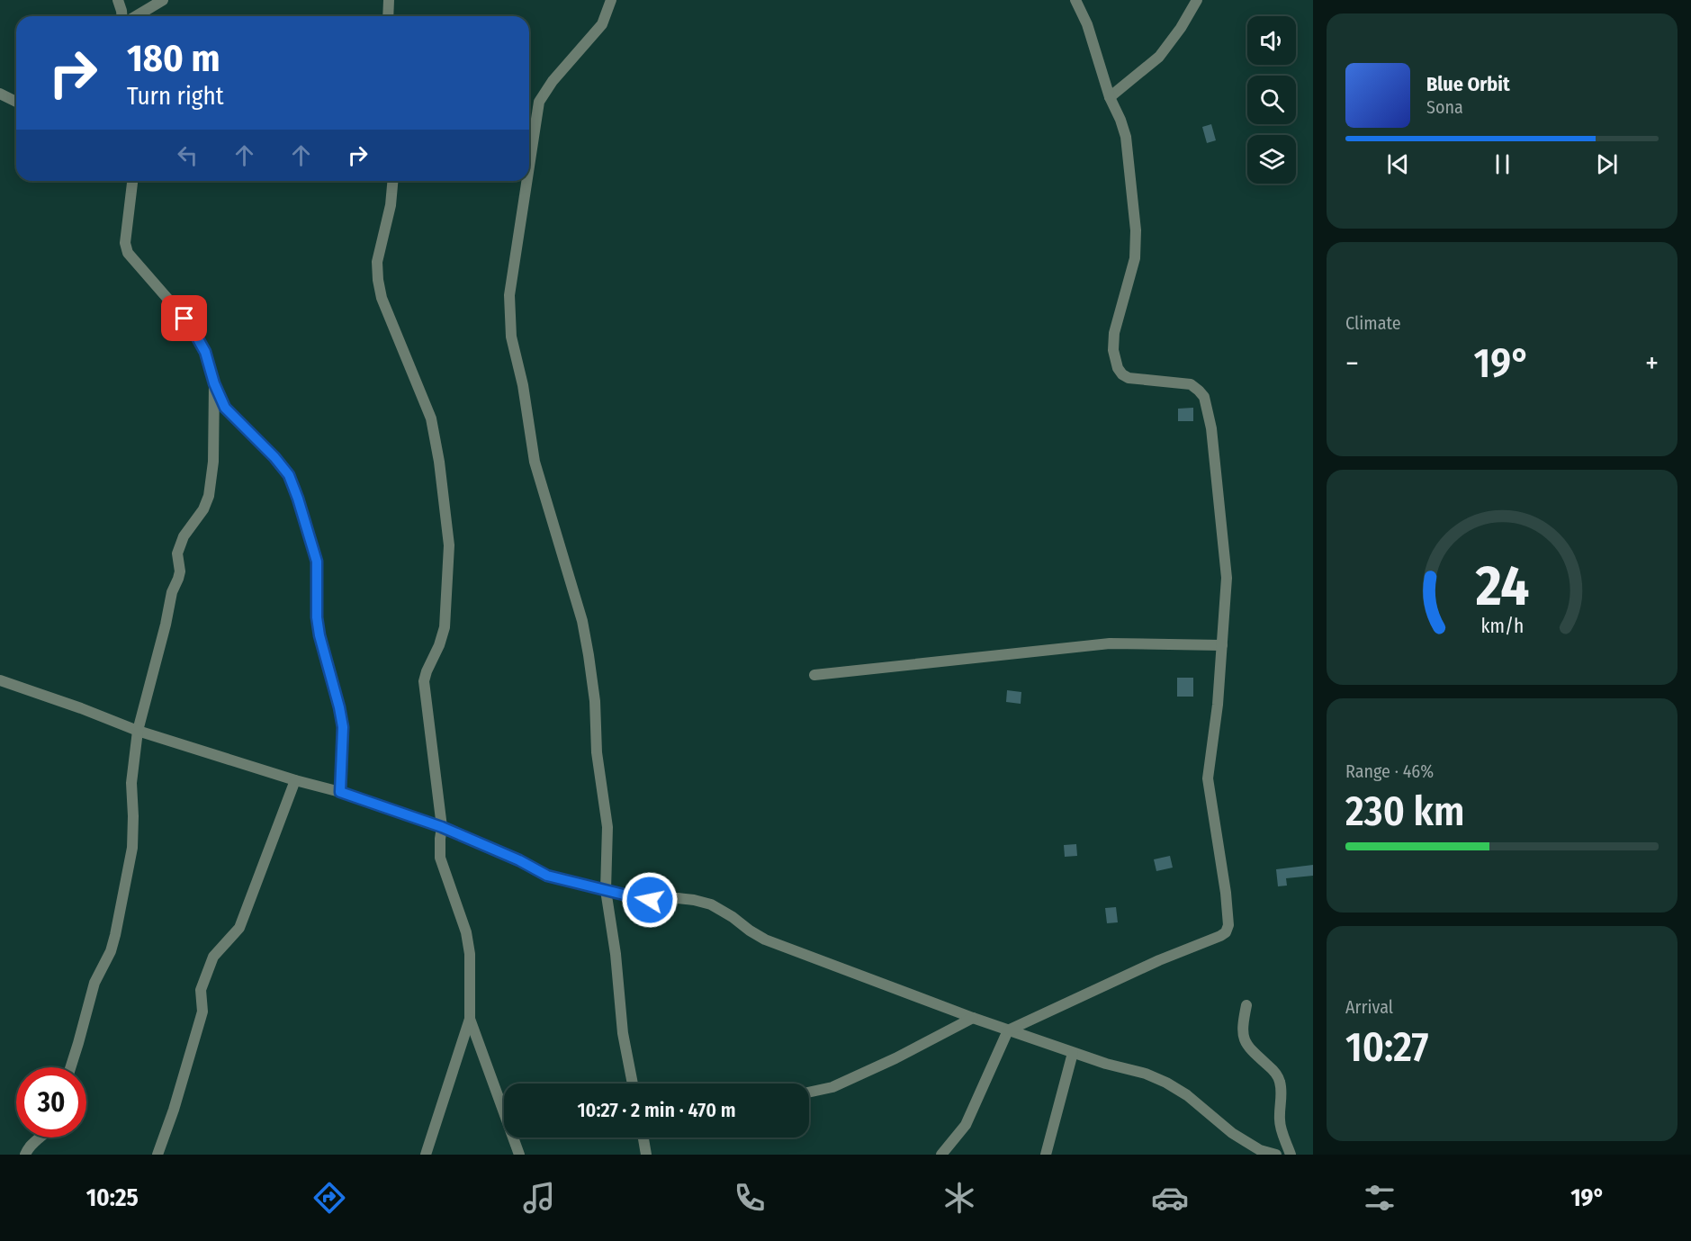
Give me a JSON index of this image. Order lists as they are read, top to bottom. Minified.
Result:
{"page":{"turn":["180 m","Turn right"],"song":["Blue Orbit","Sona"],"tile":["Climate",["Range · 46%","230 km"],["Arrival","10:27"]],"heat":["−","19°","+"],"limit":"30","trip":"10:27 · 2 min · 470 m","tabs":["10:25","19°"],"gauge":["24","km/h"]}}
